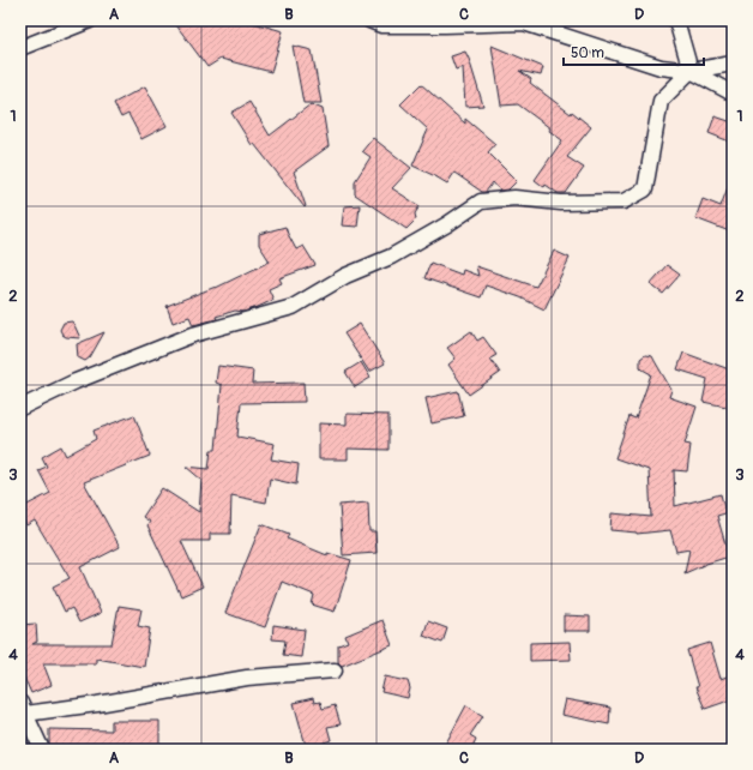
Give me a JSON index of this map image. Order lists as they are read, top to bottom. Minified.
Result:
{"scale_bar":"50 m","grid":{"columns":["A","B","C","D"],"rows":["1","2","3","4"]}}
